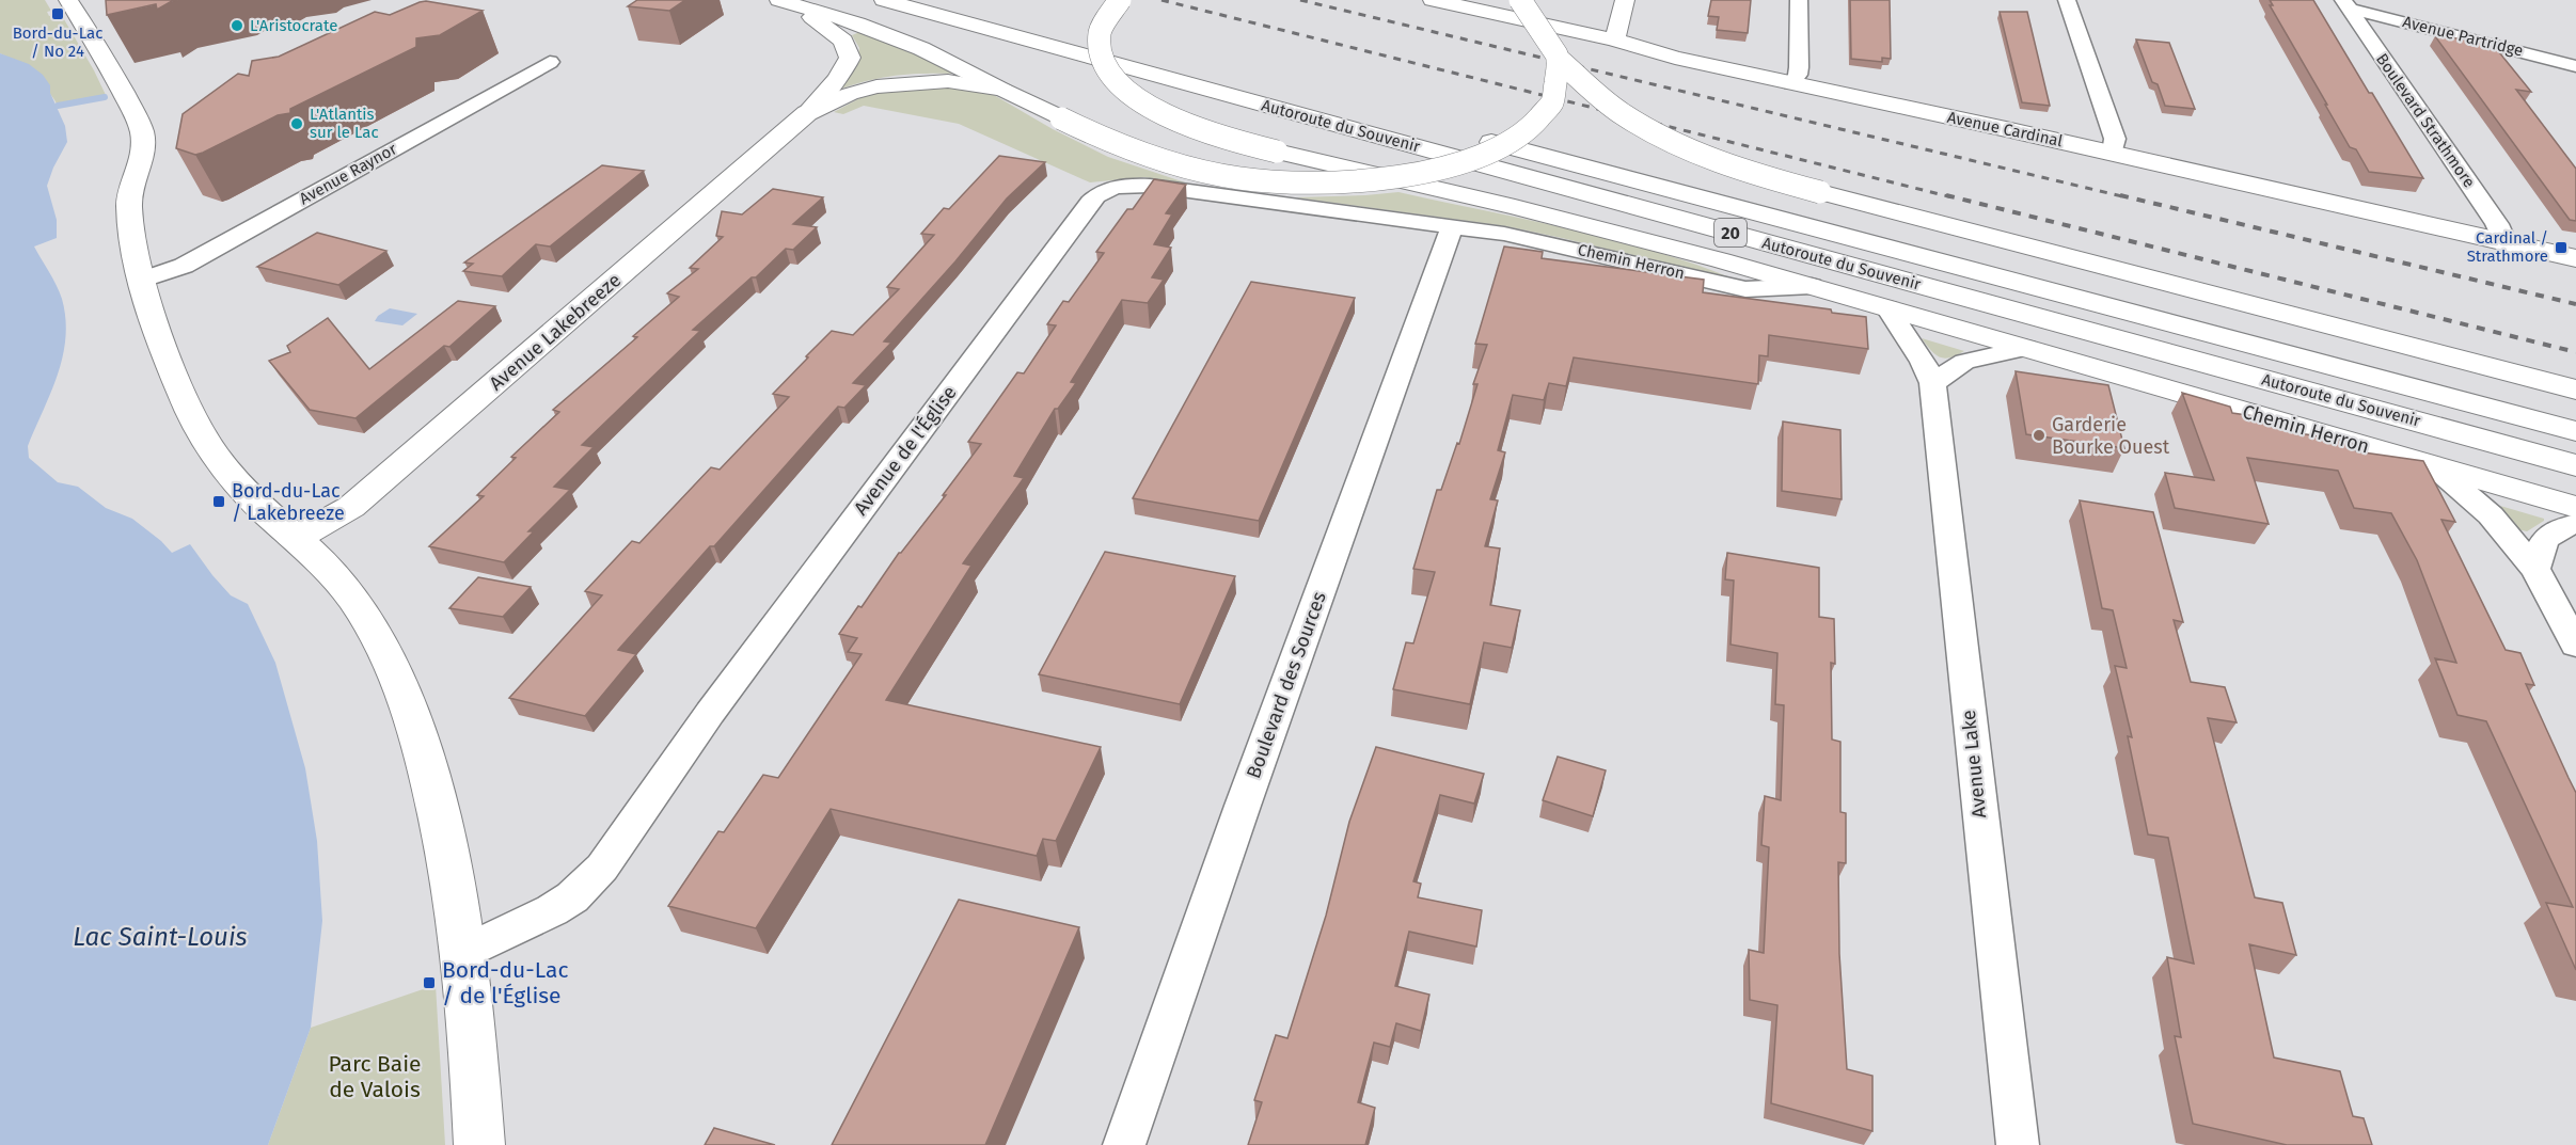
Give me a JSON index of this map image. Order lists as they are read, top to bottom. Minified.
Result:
{"streets":{"main road":["Autoroute du Souvenir","Avenue Cardinal","20","Chemin Herron","Avenue Lakebreeze"],"street":["Avenue Partridge","Boulevard Strathmore","Avenue Raynor","Avenue de l'Église","Boulevard des Sources","Avenue Lake"]},"crossings":[["Avenue Partridge","Boulevard Strathmore"],["Boulevard Strathmore","Avenue Cardinal"],["Chemin Herron","Avenue de l'Église"],["Chemin Herron","Boulevard des Sources"],["Chemin Herron","Avenue Lake"],["Avenue de l'Église","Boulevard des Sources"]],"water":["Lac Saint-Louis"],"parks":["Parc Baie de Valois"],"places":{"transit":["Bord-du-Lac / No 24","Cardinal / Strathmore","Bord-du-Lac / Lakebreeze","Bord-du-Lac / de l'Église"],"other":["L'Aristocrate","L'Atlantis sur le Lac","Garderie Bourke Ouest"]}}
